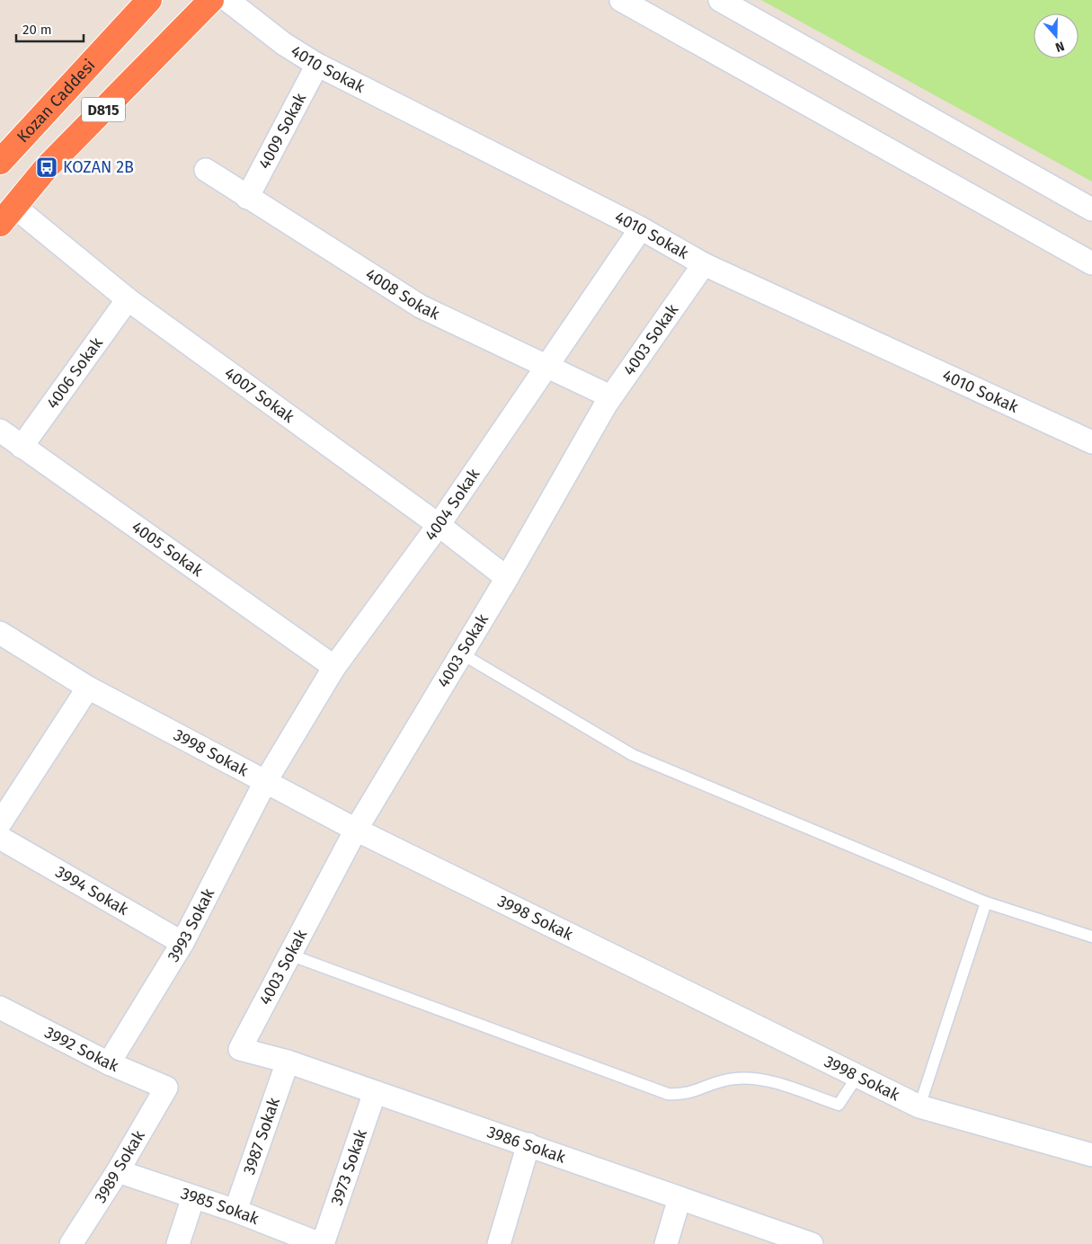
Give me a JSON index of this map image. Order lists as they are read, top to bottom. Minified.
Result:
{"streets":{"highway":["Kozan Caddesi","D815"],"street":["4010 Sokak","4009 Sokak","4008 Sokak","4003 Sokak","4006 Sokak","4007 Sokak","4004 Sokak","4005 Sokak","3998 Sokak","3994 Sokak","3993 Sokak","3992 Sokak","3987 Sokak","3986 Sokak","3989 Sokak","3973 Sokak","3985 Sokak"]},"crossings":[["4010 Sokak","4009 Sokak"],["4010 Sokak","4003 Sokak"],["4010 Sokak","4004 Sokak"],["D815","4007 Sokak"],["4009 Sokak","4008 Sokak"],["4008 Sokak","4003 Sokak"],["4008 Sokak","4004 Sokak"],["4003 Sokak","4007 Sokak"],["4003 Sokak","3998 Sokak"],["4003 Sokak","3986 Sokak"],["4006 Sokak","4007 Sokak"],["4006 Sokak","4005 Sokak"],["4007 Sokak","4004 Sokak"],["4004 Sokak","4005 Sokak"],["4004 Sokak","3998 Sokak"],["4004 Sokak","3993 Sokak"],["3998 Sokak","3993 Sokak"],["3994 Sokak","3993 Sokak"],["3993 Sokak","3992 Sokak"],["3992 Sokak","3989 Sokak"],["3987 Sokak","3986 Sokak"],["3987 Sokak","3985 Sokak"],["3986 Sokak","3973 Sokak"],["3989 Sokak","3985 Sokak"],["3973 Sokak","3985 Sokak"]],"places":{"bus stop":["KOZAN 2B"]},"scale_bar":"20 m","north":"bottom"}
